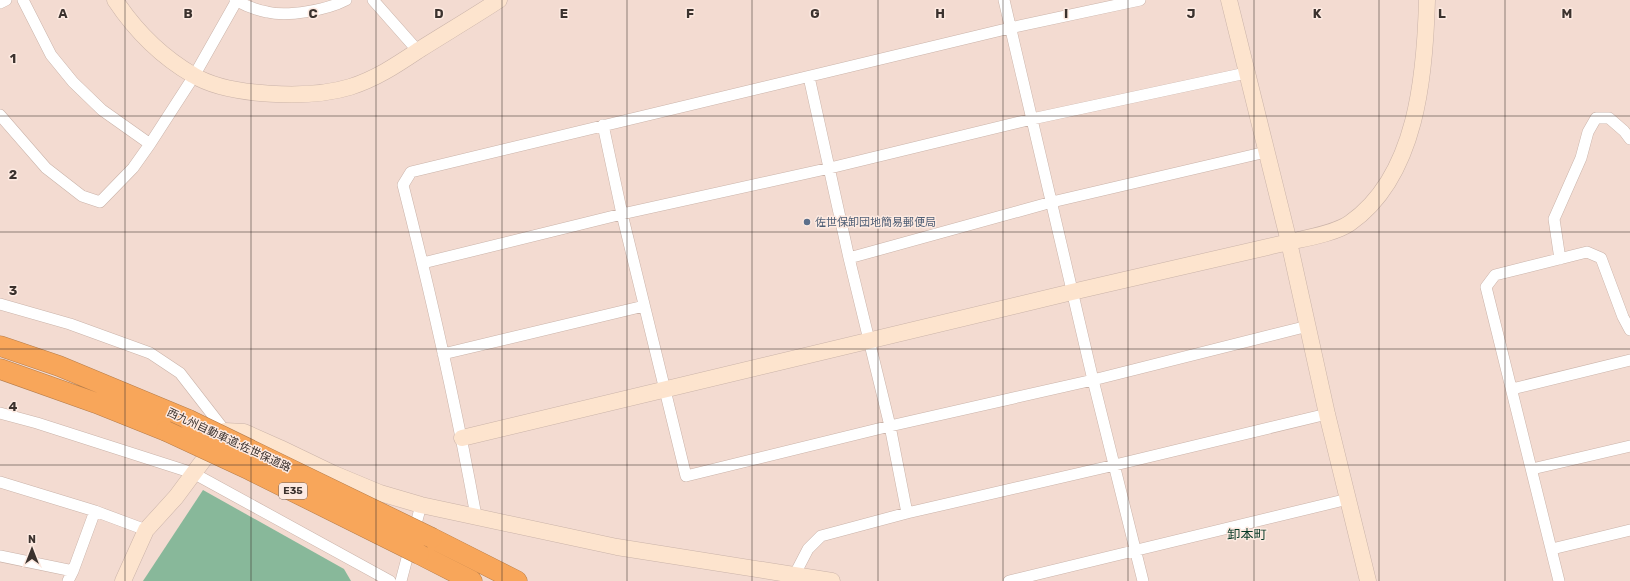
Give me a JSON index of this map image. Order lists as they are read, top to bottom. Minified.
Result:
{"streets":{"highway":["西九州自動車道;佐世保道路","E35"]},"districts":["卸本町"],"places":["佐世保卸団地簡易郵便局"],"north":"top","grid":{"columns":["A","B","C","D","E","F","G","H","I","J","K","L","M"],"rows":["1","2","3","4"]}}
